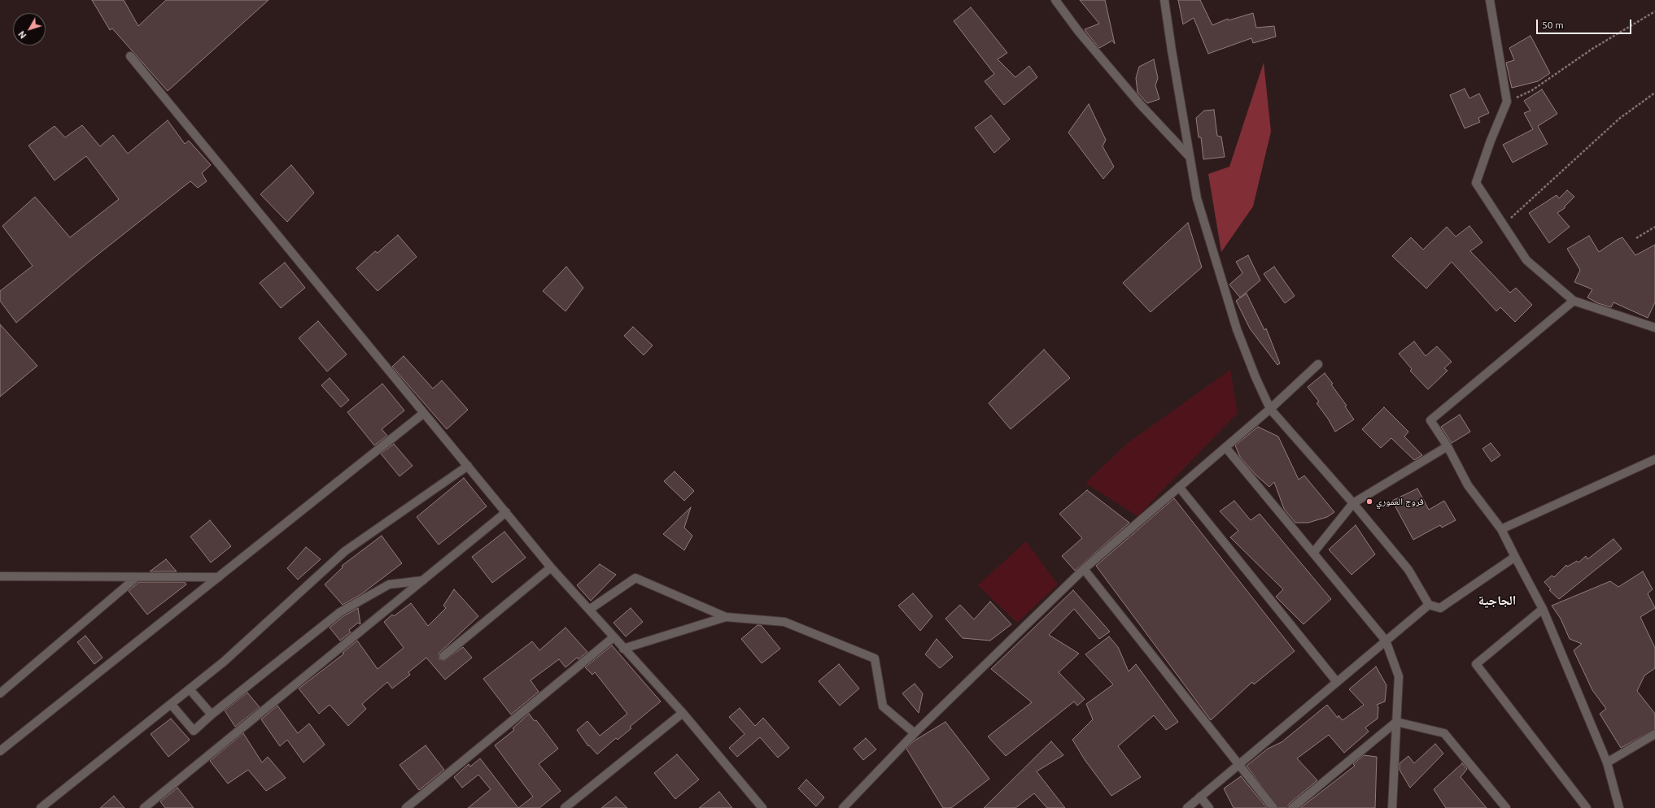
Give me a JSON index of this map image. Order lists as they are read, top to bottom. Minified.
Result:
{"districts":["الجاجية"],"places":["فروج العموري"],"scale_bar":"50 m","north":"bottom left"}
